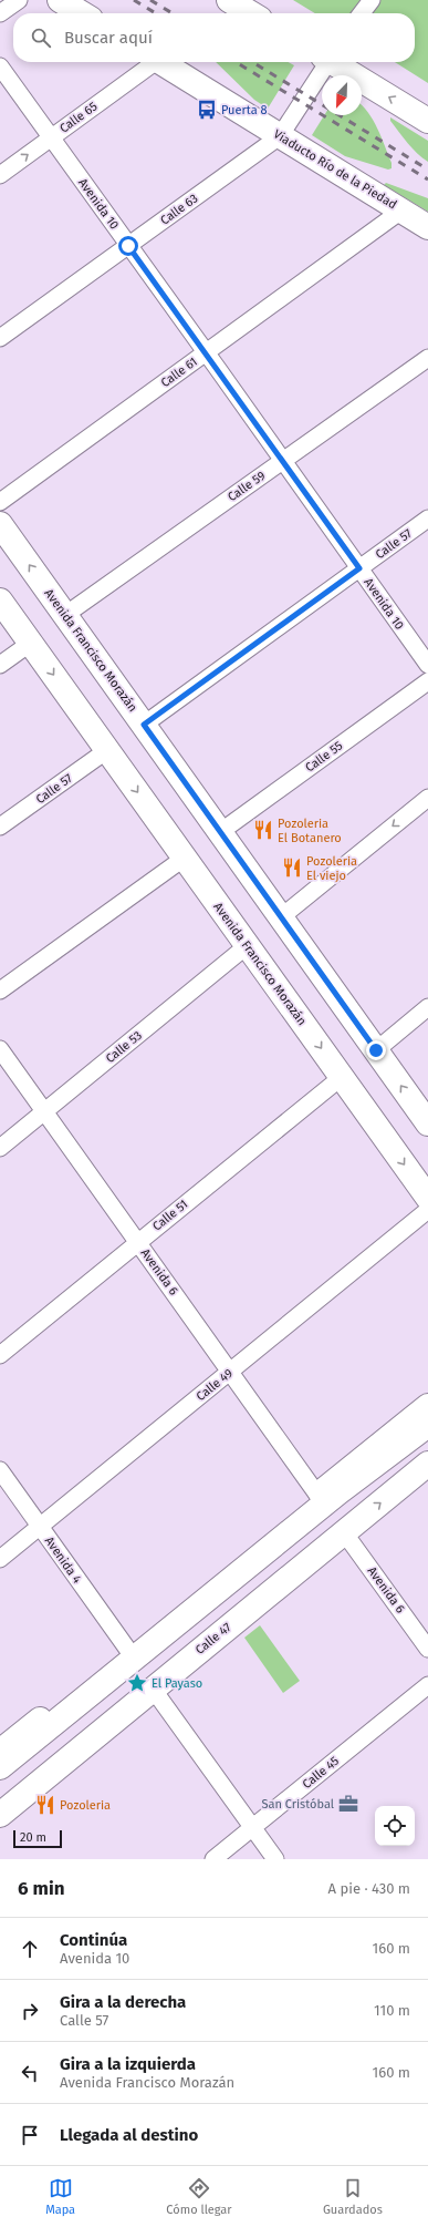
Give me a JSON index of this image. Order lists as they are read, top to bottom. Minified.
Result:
{"streets":{"main road":["Viaducto Río de la Piedad","Avenida Francisco Morazán","Calle 47"],"street":["Calle 65","Avenida 10","Calle 63","Calle 61","Calle 59","Calle 57","Calle 55","Calle 53","Calle 51","Avenida 6","Calle 49","Avenida 4","Calle 45"]},"crossings":[["Calle 65","Avenida 10"],["Viaducto Río de la Piedad","Calle 63"],["Viaducto Río de la Piedad","Calle 61"],["Avenida 10","Calle 63"],["Avenida 10","Calle 61"],["Avenida 10","Calle 59"],["Avenida 10","Calle 57"],["Calle 59","Avenida Francisco Morazán"],["Calle 57","Avenida Francisco Morazán"],["Avenida Francisco Morazán","Calle 55"],["Avenida Francisco Morazán","Calle 53"],["Avenida Francisco Morazán","Calle 51"],["Calle 53","Avenida 6"],["Calle 51","Avenida 6"],["Avenida 6","Calle 49"],["Avenida 6","Calle 47"],["Calle 49","Avenida 4"]],"places":{"bus stop":["Puerta 8"],"restaurant":["Pozoleria El Botanero","Pozoleria El viejo","Pozoleria"],"place":["El Payaso"],"office":["San Cristóbal"]},"scale_bar":"20 m","north":"bottom left","page":{"search":"Buscar aquí","scale":"20 m","heading":["6 min","A pie · 430 m"],"list":[["Continúa","Avenida 10","160 m"],["Gira a la derecha","Calle 57","110 m"],["Gira a la izquierda","Avenida Francisco Morazán","160 m"],"Llegada al destino"],"nav":["Mapa","Cómo llegar","Guardados"]}}
